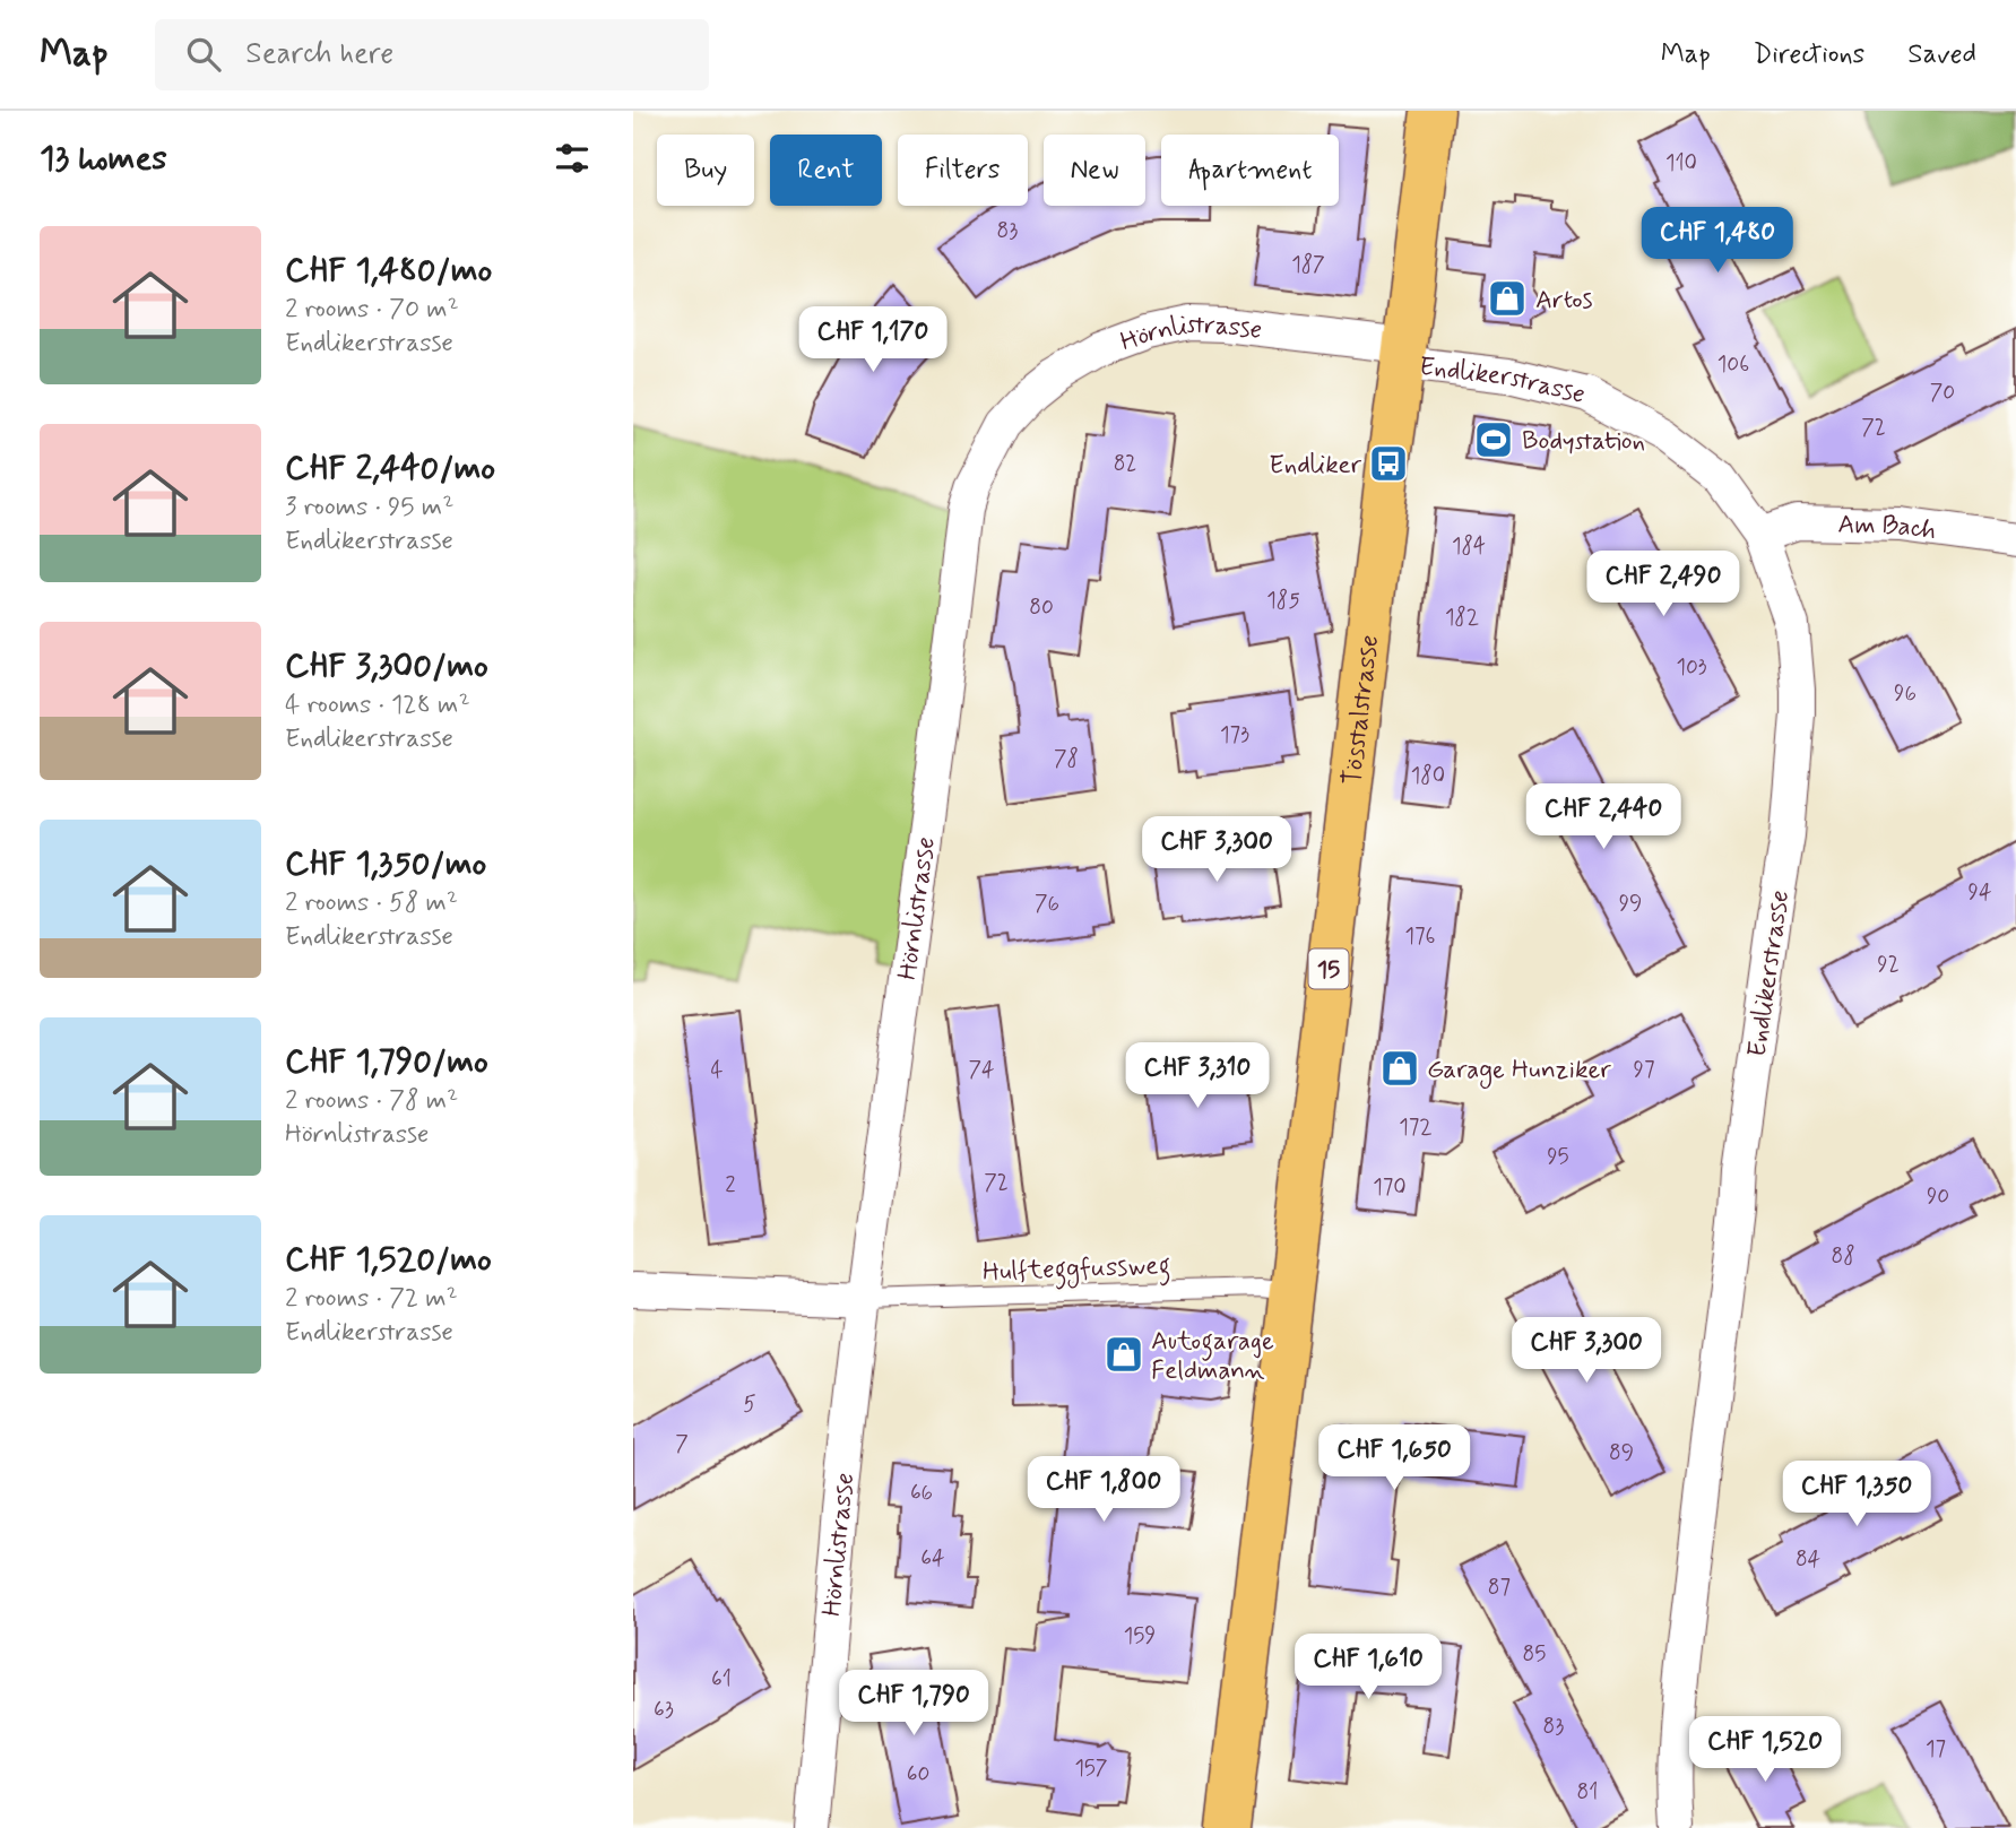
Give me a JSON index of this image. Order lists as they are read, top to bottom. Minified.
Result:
{"streets":{"main road":["Tösstalstrasse","15"],"street":["Hörnlistrasse","Endlikerstrasse","Am Bach"],"lane":["Hulfteggfussweg"]},"crossings":[["Hörnlistrasse","Endlikerstrasse"],["Hörnlistrasse","Tösstalstrasse"],["Hörnlistrasse","Hulfteggfussweg"],["Endlikerstrasse","Am Bach"],["Endlikerstrasse","Tösstalstrasse"],["Tösstalstrasse","Hulfteggfussweg"]],"places":{"shop":["Artos","Garage Hunziker","Autogarage Feldmann"],"sports":["Bodystation"],"bus stop":["Endliker"]},"house_numbers":["110","83","187","106","70","72","82","184","185","80","182","103","96","173","78","180","94","76","99","176","92","74","97","4","172","95","72","2","170","90","88","5","7","89","66","64","84","87","159","85","61","63","83","17","157","60","81"],"page":{"header":"Map","search":"Search here","nav":["Map","Directions","Saved"],"heading":"13 homes","chip":["Buy","Rent","Filters","New","Apartment"],"list":[{"name":"CHF 1,480/mo","note":"2 rooms · 70 m² · Endlikerstrasse"},{"name":"CHF 2,440/mo","note":"3 rooms · 95 m² · Endlikerstrasse"},{"name":"CHF 3,300/mo","note":"4 rooms · 128 m² · Endlikerstrasse"},{"name":"CHF 1,350/mo","note":"2 rooms · 58 m² · Endlikerstrasse"},{"name":"CHF 1,790/mo","note":"2 rooms · 78 m² · Hörnlistrasse"},{"name":"CHF 1,520/mo","note":"2 rooms · 72 m² · Endlikerstrasse"}],"price":["CHF 1,480","CHF 1,170","CHF 2,490","CHF 2,440","CHF 3,300","CHF 3,310","CHF 3,300","CHF 1,650","CHF 1,800","CHF 1,350","CHF 1,610","CHF 1,790","CHF 1,520"]}}
